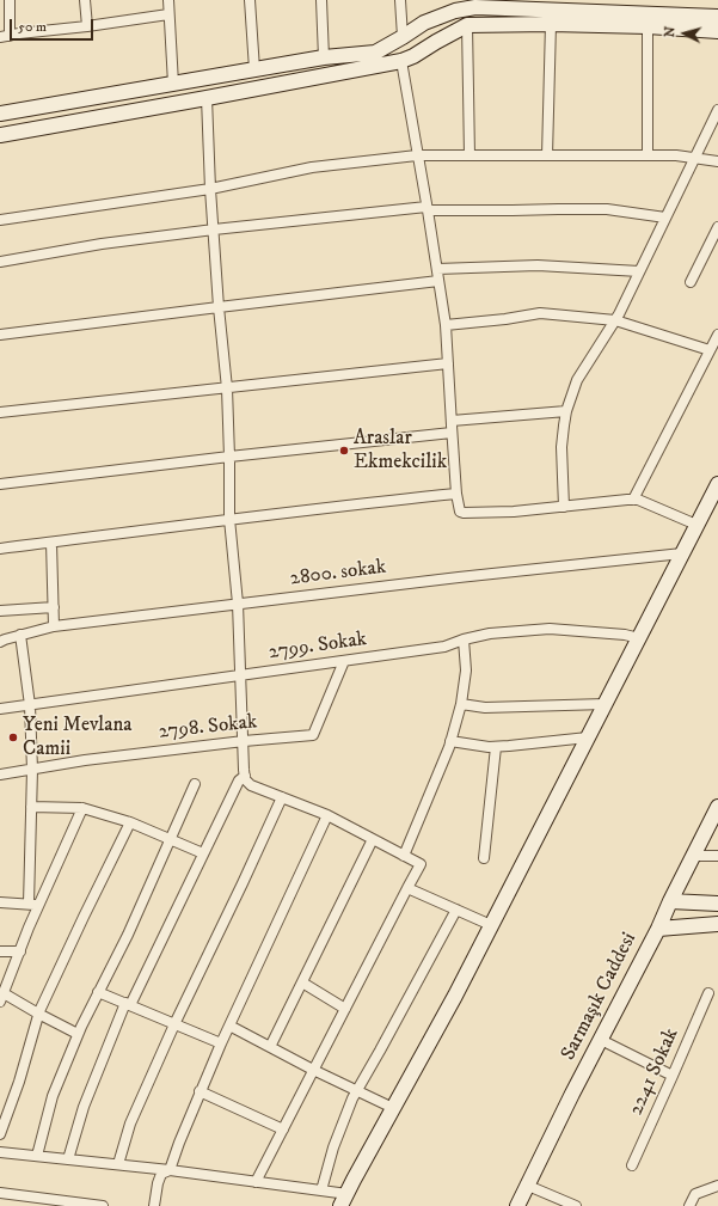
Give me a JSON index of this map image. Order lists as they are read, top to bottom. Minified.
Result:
{"streets":{"main road":["Sarmaşık Caddesi"],"street":["2800. sokak","2799. Sokak","2798. Sokak","2241 Sokak"]},"crossings":[["2799. Sokak","2798. Sokak"]],"places":["Araslar Ekmekcilik","Yeni Mevlana Camii"],"scale_bar":"50 m","north":"left"}
